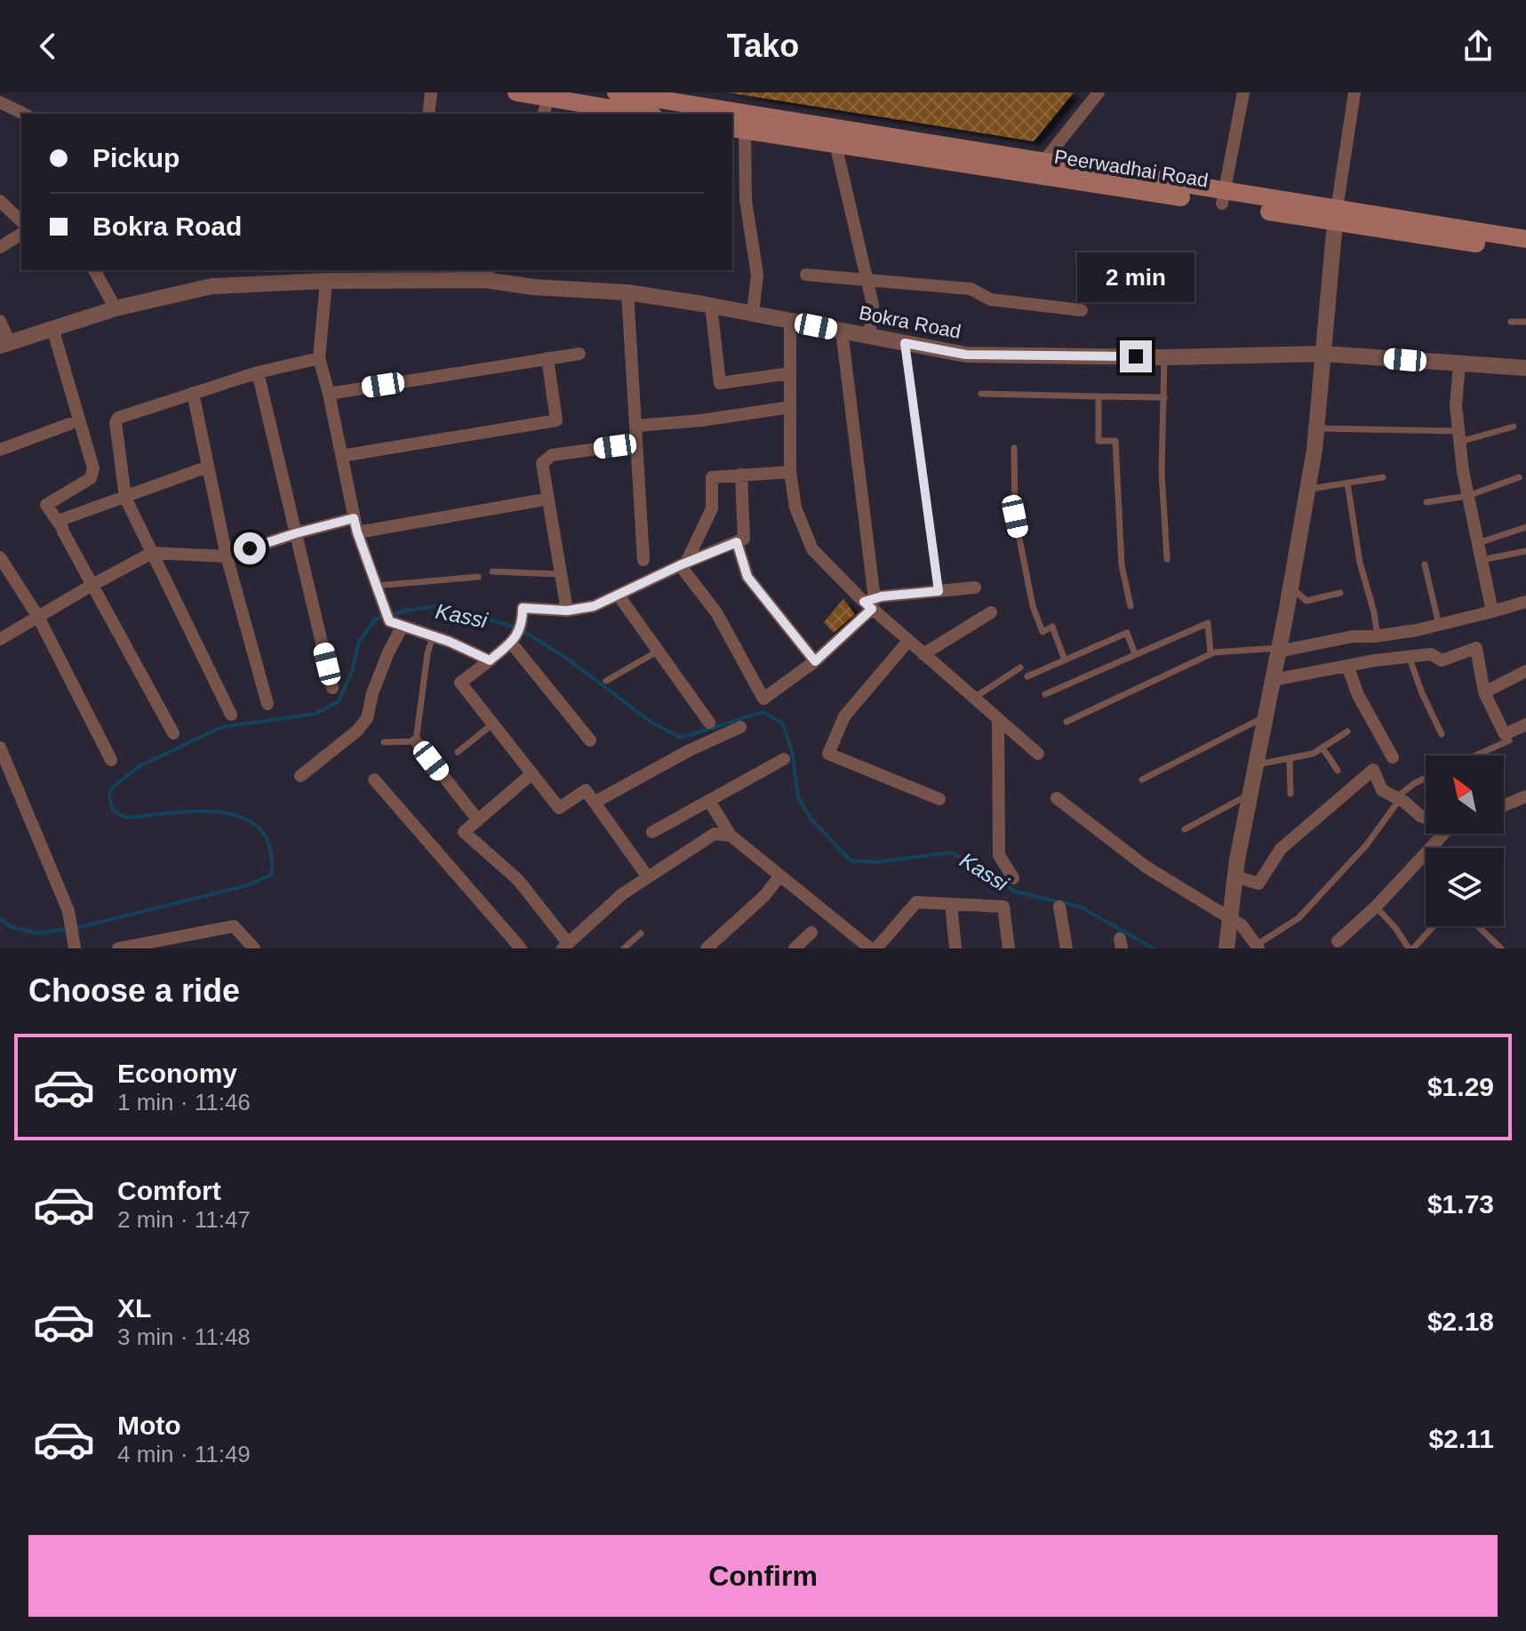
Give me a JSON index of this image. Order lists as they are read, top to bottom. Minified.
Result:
{"streets":{"main road":["Peerwadhai Road"],"street":["Bokra Road"]},"water":["Kassi"],"north":"top left","page":{"header":"Tako","banner":["Pickup","Bokra Road"],"bubble":"2 min","heading":"Choose a ride","list":[{"name":"Economy","note":"1 min · 11:46","value":"$1.29"},{"name":"Comfort","note":"2 min · 11:47","value":"$1.73"},{"name":"XL","note":"3 min · 11:48","value":"$2.18"},{"name":"Moto","note":"4 min · 11:49","value":"$2.11"}],"buttons":"Confirm"}}
